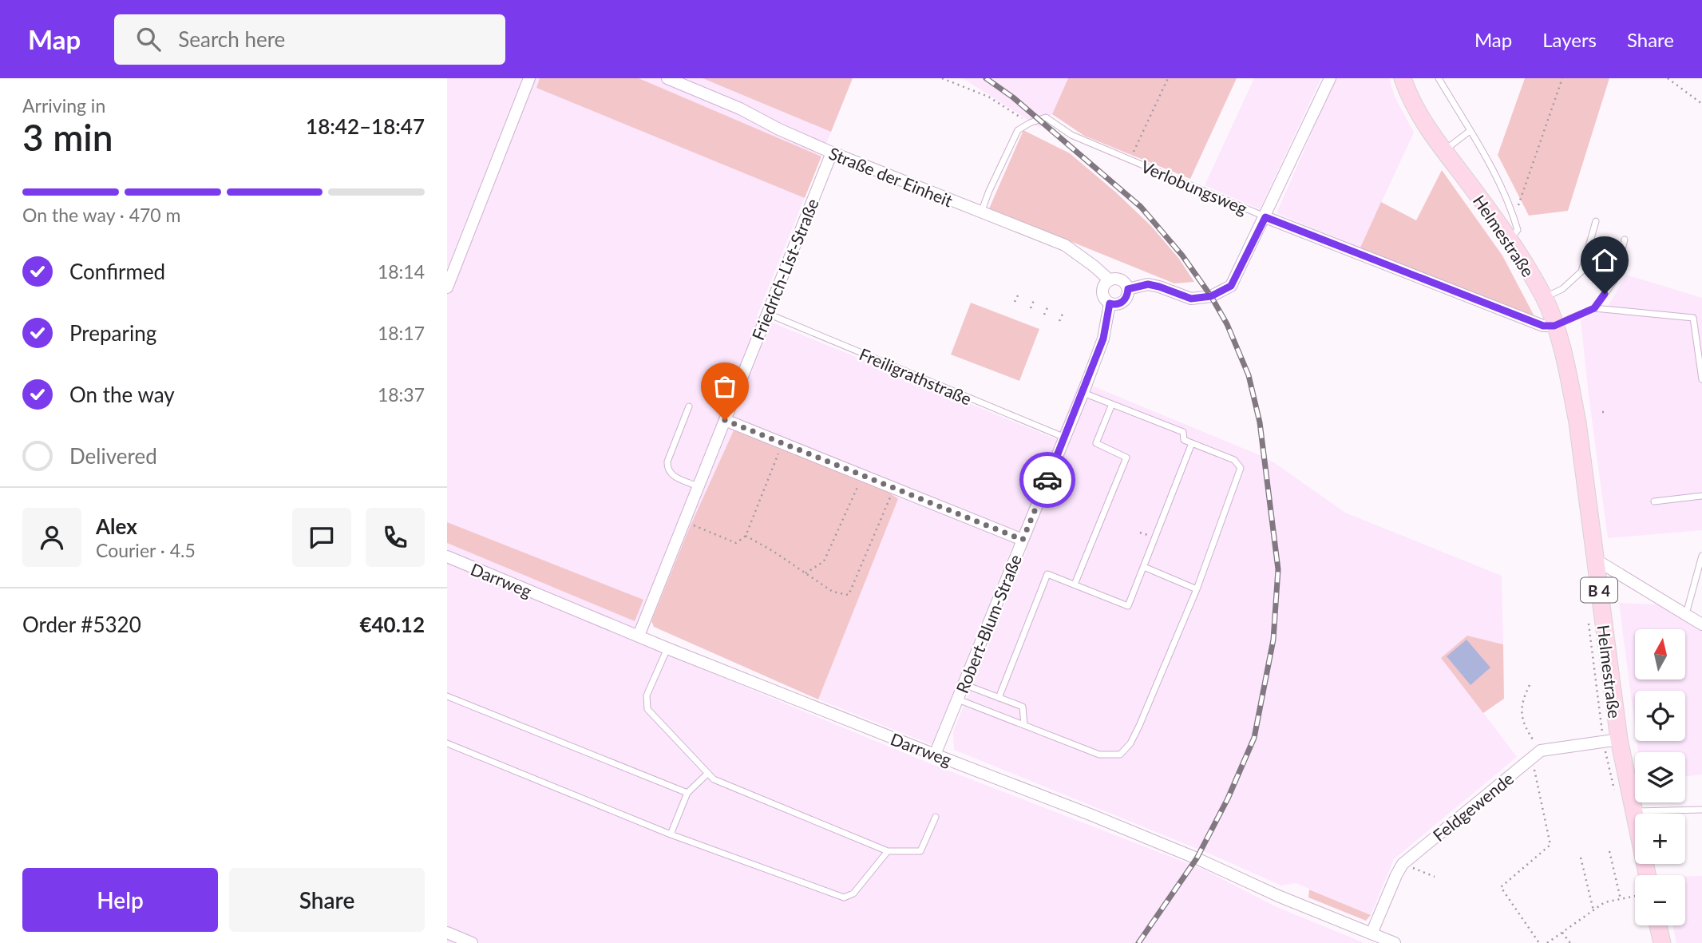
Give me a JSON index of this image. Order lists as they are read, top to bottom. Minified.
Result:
{"streets":{"main road":["Helmestraße","B 4"],"street":["Straße der Einheit","Verlobungsweg","Friedrich-List-Straße","Darrweg","Robert-Blum-Straße","Feldgewende"],"lane":["Freiligrathstraße"]},"crossings":[["Straße der Einheit","Friedrich-List-Straße"],["Straße der Einheit","Robert-Blum-Straße"],["Verlobungsweg","Helmestraße"],["Friedrich-List-Straße","Freiligrathstraße"],["Friedrich-List-Straße","Darrweg"],["Freiligrathstraße","Robert-Blum-Straße"],["Darrweg","Robert-Blum-Straße"],["Darrweg","Feldgewende"]],"north":"top","page":{"header":"Map","search":"Search here","nav":["Map","Layers","Share"],"heading":["3 min","Arriving in","18:42–18:47"],"panel":["Alex","Courier · 4.5","Order #5320","€40.12"],"bar":"On the way · 470 m","list":[["Confirmed","18:14"],["Preparing","18:17"],["On the way","18:37"],"Delivered"],"map_buttons":["+","−"],"buttons":["Help","Share"]}}
